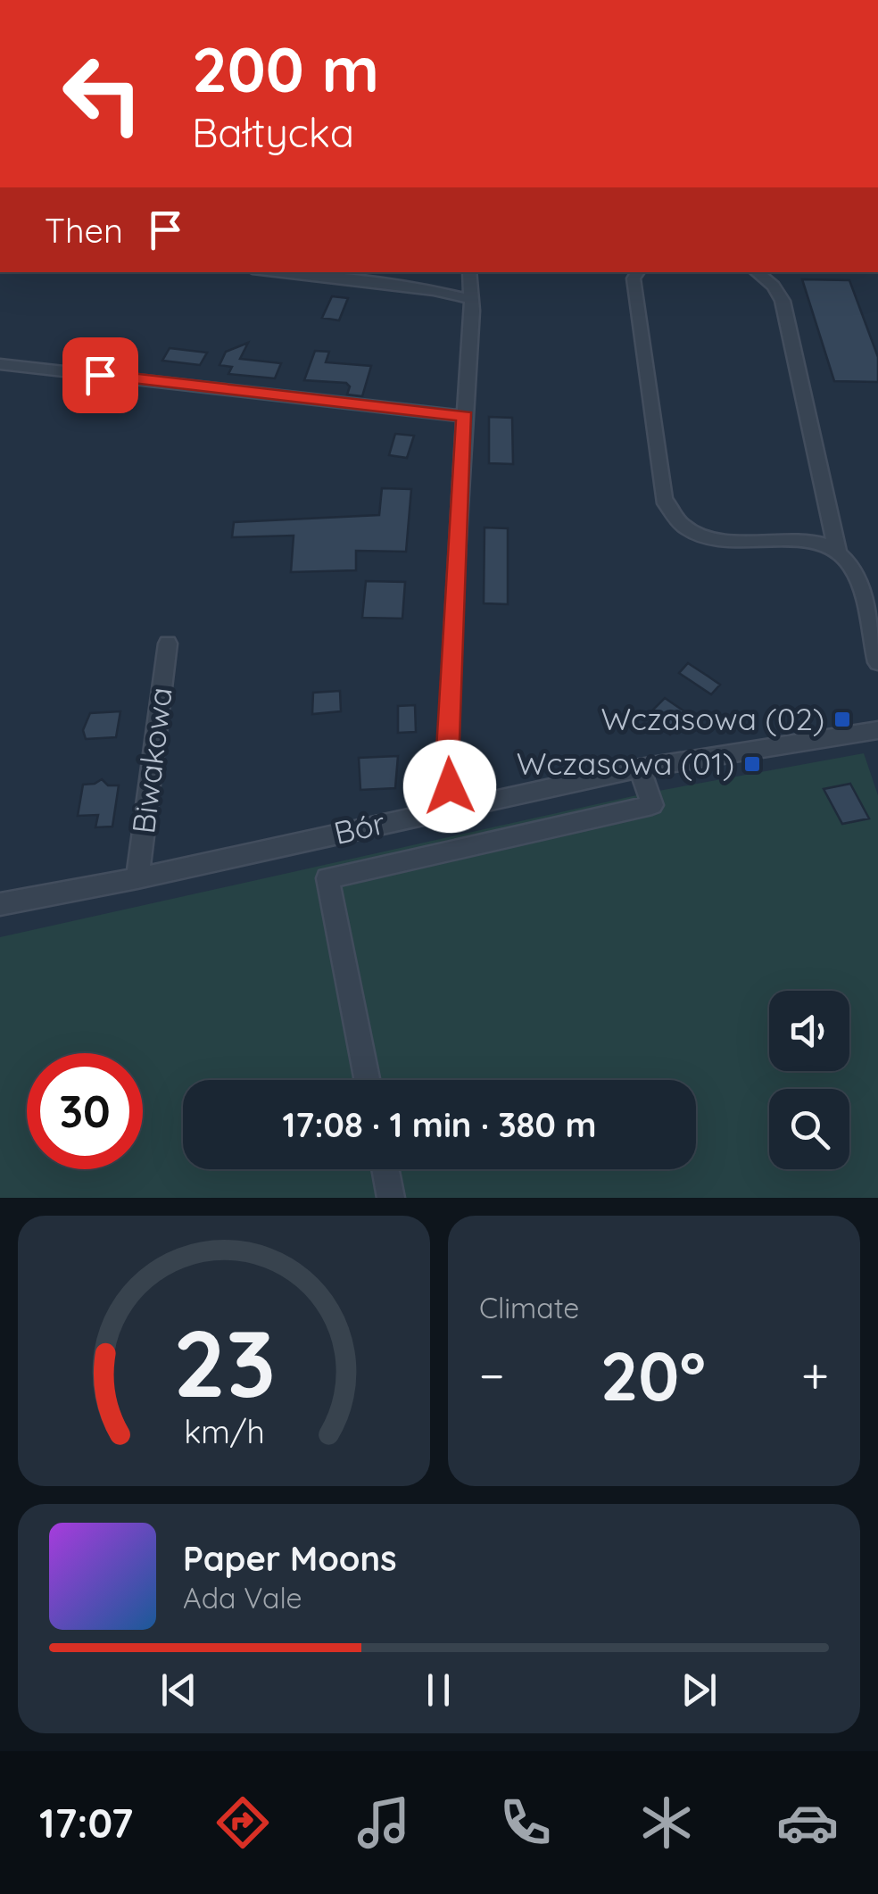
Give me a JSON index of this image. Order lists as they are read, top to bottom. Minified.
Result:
{"streets":{"street":["Biwakowa","Bór"]},"crossings":[["Biwakowa","Bór"]],"places":{"transit":["Wczasowa (02)","Wczasowa (01)"]},"page":{"turn":["200 m","Bałtycka"],"then":"Then","limit":"30","trip":"17:08 · 1 min · 380 m","tile":"Climate","heat":["−","20°","+"],"song":["Paper Moons","Ada Vale"],"tabs":"17:07","gauge":["23","km/h"]}}
